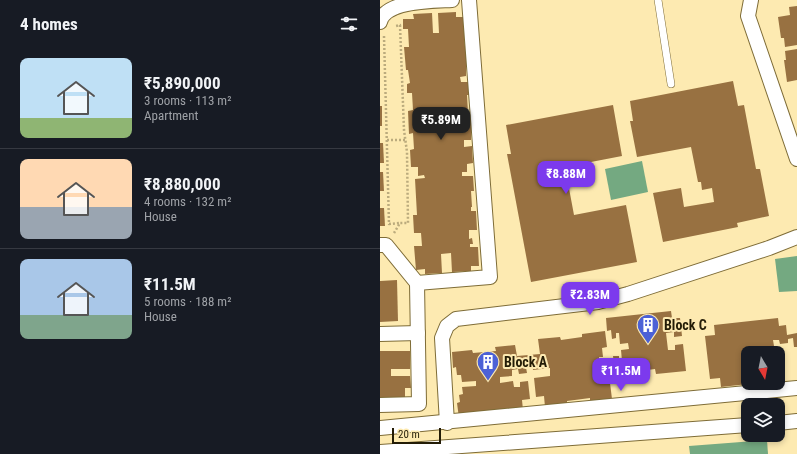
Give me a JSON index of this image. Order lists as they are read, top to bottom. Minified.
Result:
{"places":{"building":["Block C","Block A"]},"scale_bar":"20 m","north":"bottom","page":{"heading":"4 homes","list":[{"name":"₹5,890,000","note":"3 rooms · 113 m² · Apartment"},{"name":"₹8,880,000","note":"4 rooms · 132 m² · House"},{"name":"₹11.5M","note":"5 rooms · 188 m² · House"}],"price":["₹5.89M","₹8.88M","₹2.83M","₹11.5M"],"scale":"20 m"}}
